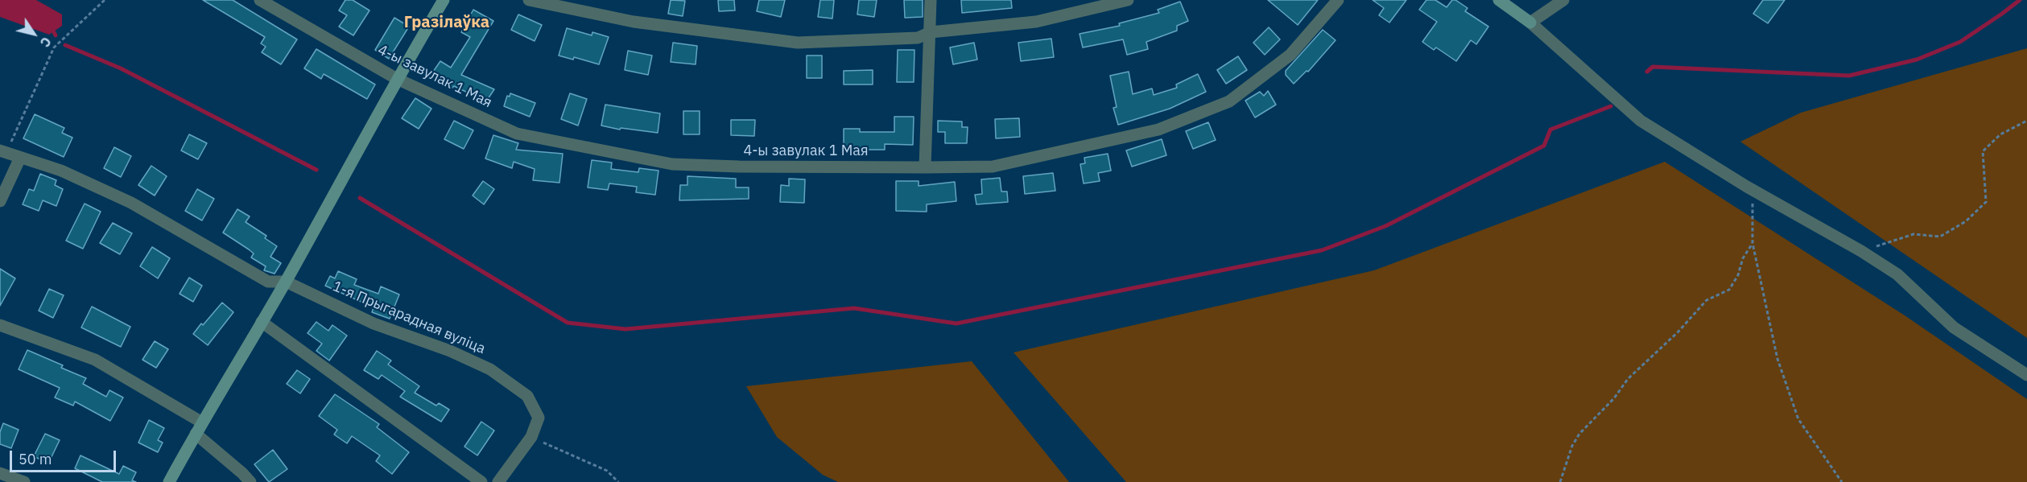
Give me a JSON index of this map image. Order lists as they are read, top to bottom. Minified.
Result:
{"streets":{"street":["4-ы завулак 1 Мая","1-я Прыгарадная вуліца"]},"districts":["Гразілаўка"],"scale_bar":"50 m","north":"bottom right"}
